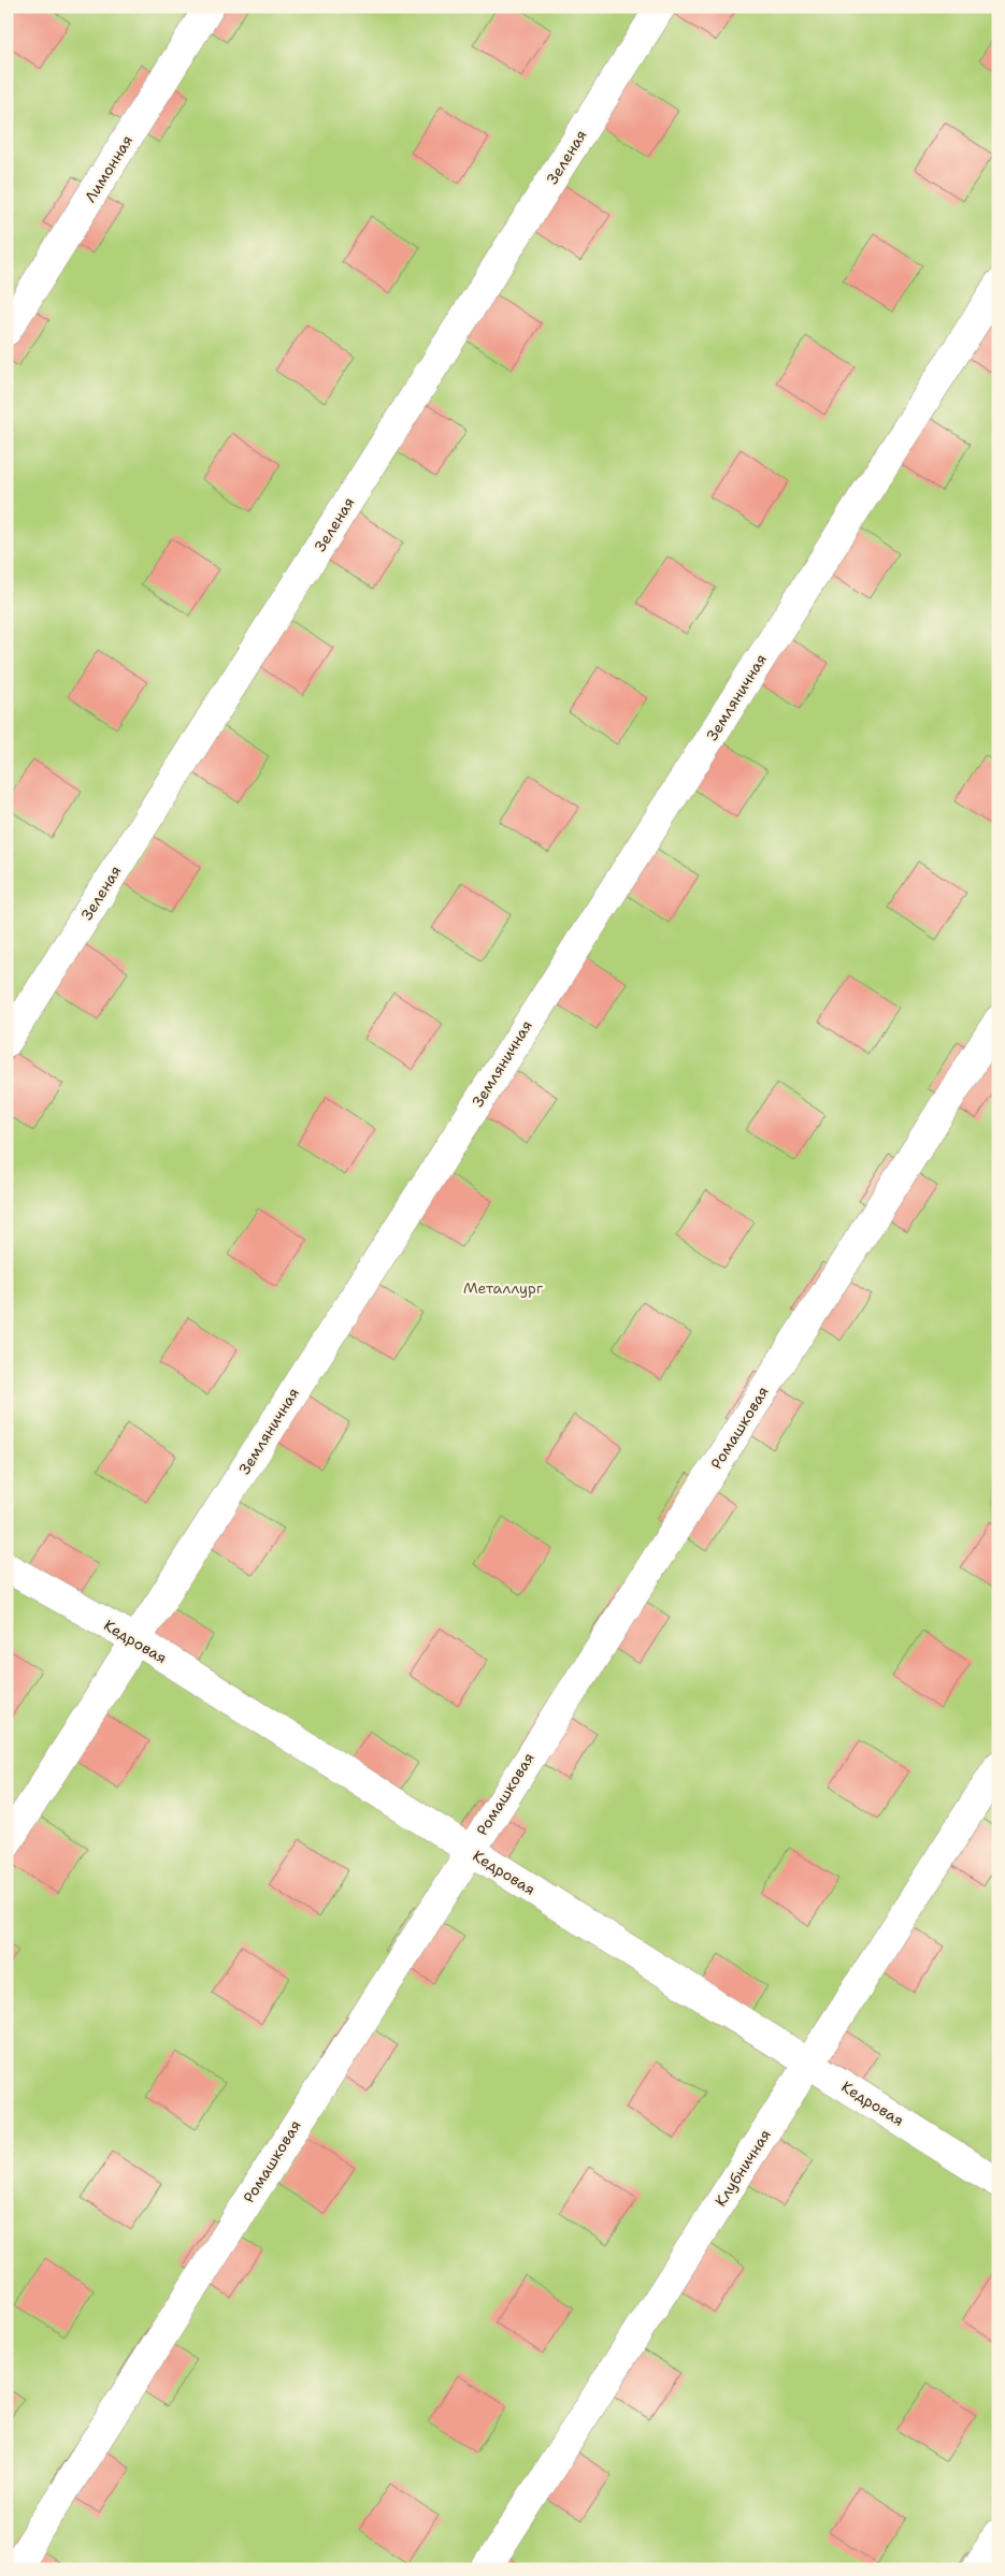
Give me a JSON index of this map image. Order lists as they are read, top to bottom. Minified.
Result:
{"streets":{"street":["Зеленая","Лимонная","Земляничная","Ромашковая","Кедровая","Клубничная"]},"crossings":[["Земляничная","Кедровая"],["Ромашковая","Кедровая"],["Кедровая","Клубничная"]],"parks":["Металлург"]}
